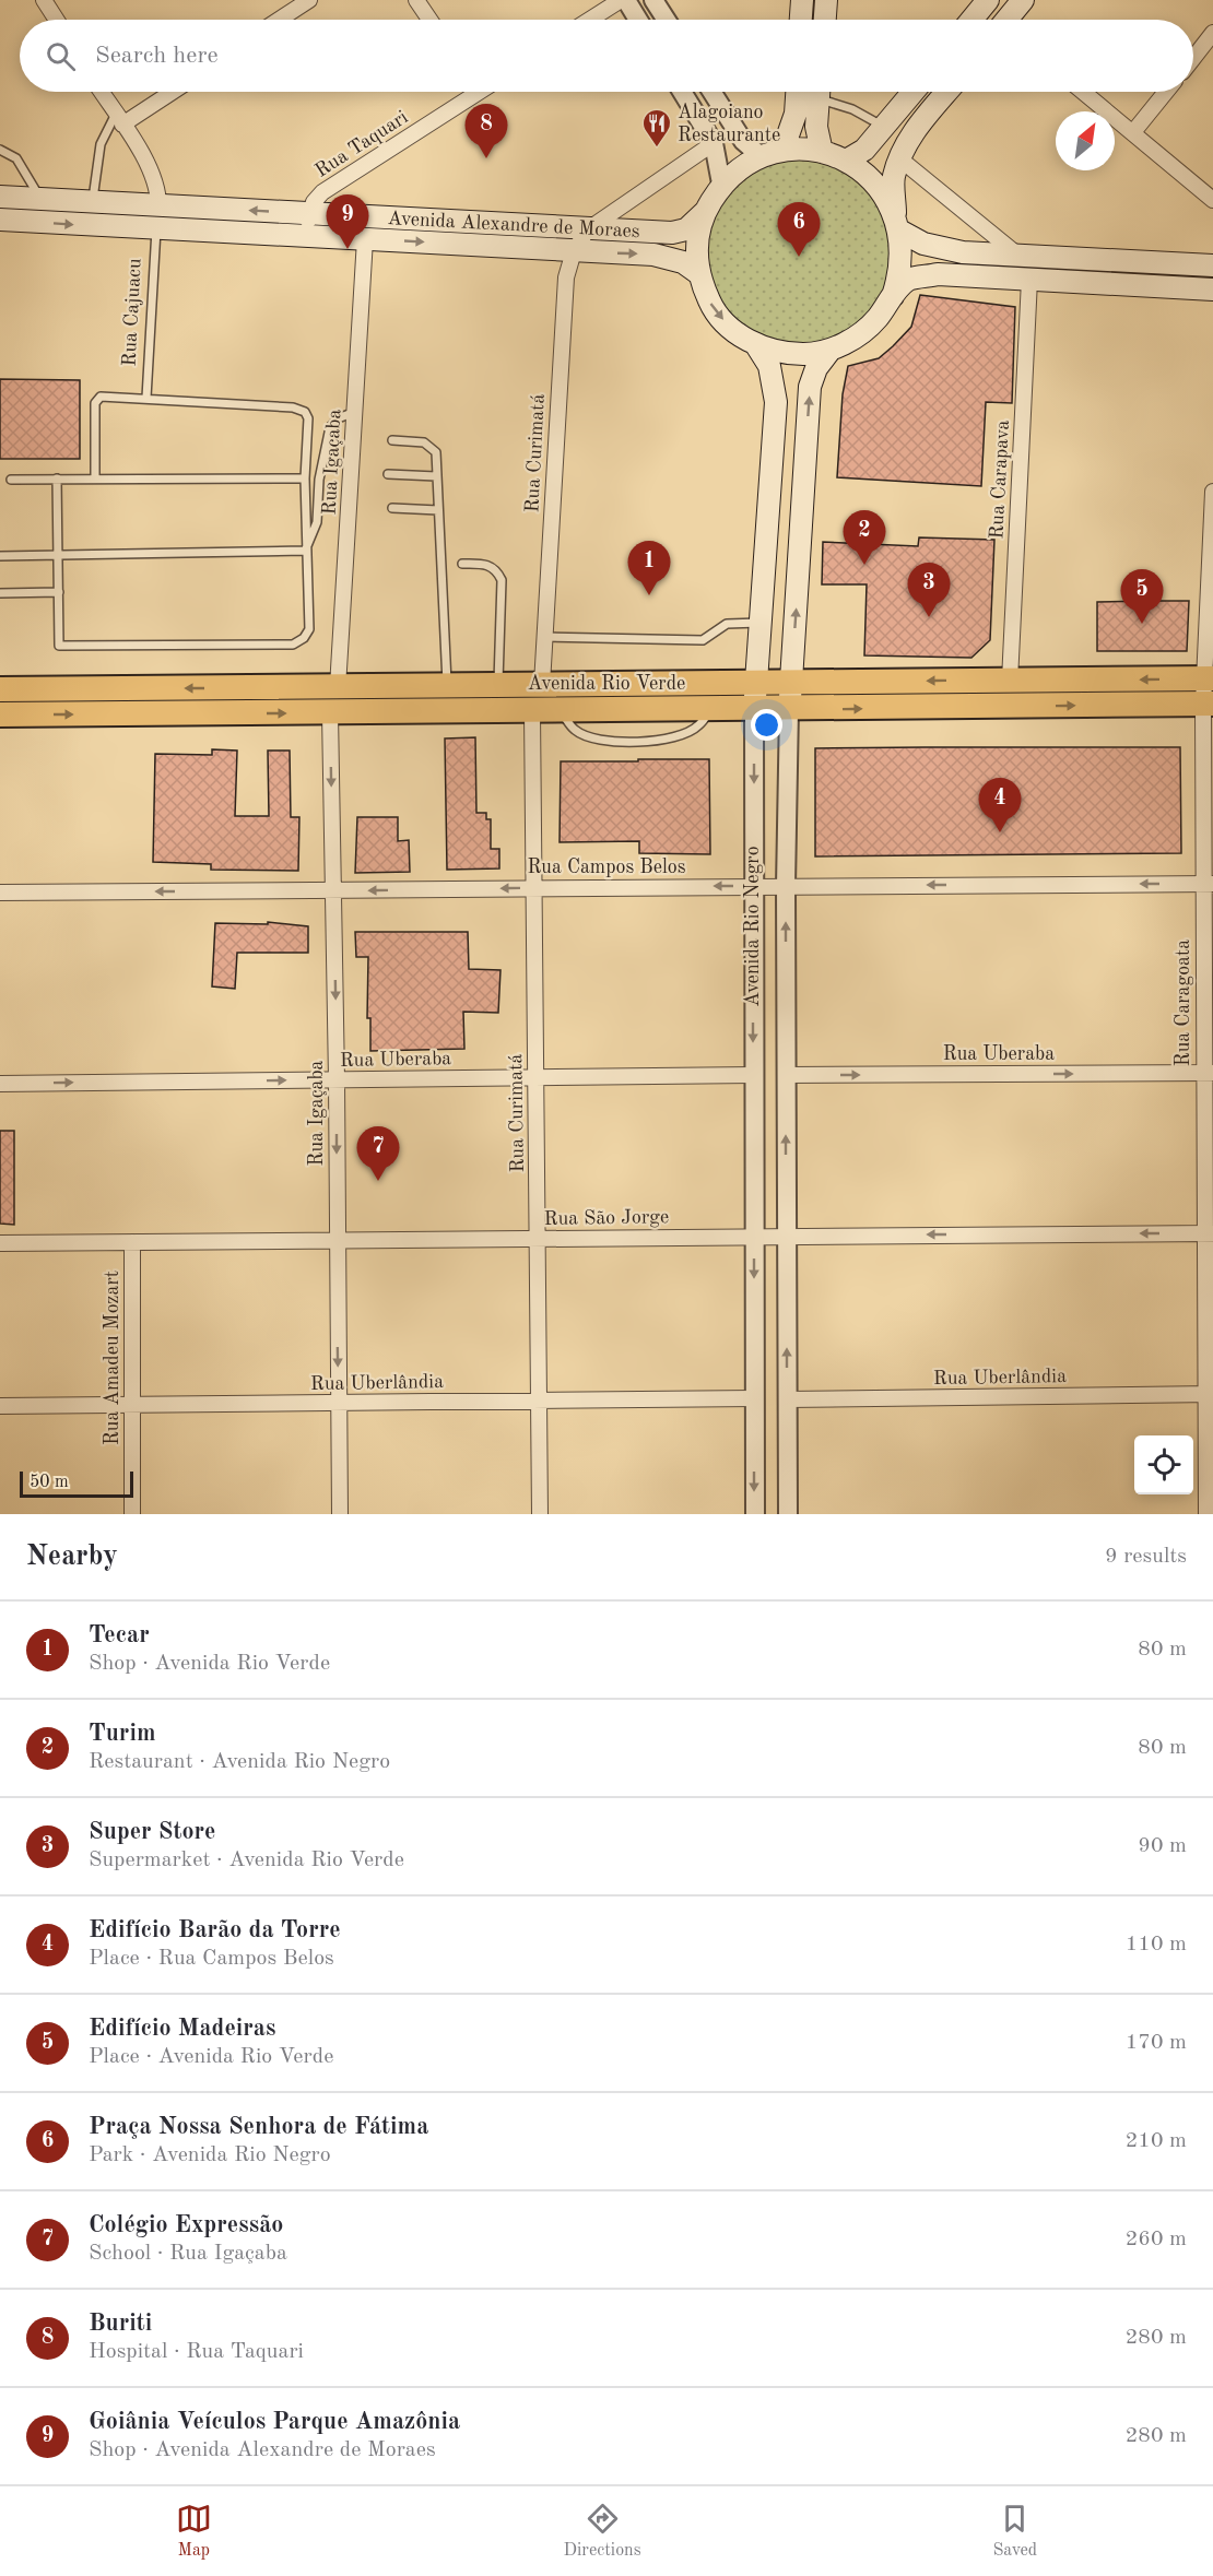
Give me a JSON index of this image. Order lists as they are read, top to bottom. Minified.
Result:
{"streets":{"main road":["Avenida Alexandre de Moraes","Avenida Rio Verde","Avenida Rio Negro"],"street":["Rua Taquari","Rua Curimatá","Rua Igaçaba","Rua Carapava","Rua Campos Belos","Rua Caragoata","Rua Uberaba","Rua São Jorge","Rua Amadeu Mozart","Rua Uberlândia"],"lane":["Rua Cajuacu"]},"crossings":[["Rua Taquari","Avenida Alexandre de Moraes"],["Avenida Alexandre de Moraes","Rua Cajuacu"],["Avenida Alexandre de Moraes","Rua Curimatá"],["Avenida Alexandre de Moraes","Rua Igaçaba"],["Avenida Alexandre de Moraes","Avenida Rio Negro"],["Rua Curimatá","Avenida Rio Verde"],["Rua Curimatá","Rua Campos Belos"],["Rua Curimatá","Rua Uberaba"],["Rua Curimatá","Rua São Jorge"],["Rua Curimatá","Rua Uberlândia"],["Rua Igaçaba","Avenida Rio Verde"],["Rua Igaçaba","Rua Campos Belos"],["Rua Igaçaba","Rua Uberaba"],["Rua Igaçaba","Rua São Jorge"],["Rua Igaçaba","Rua Uberlândia"],["Rua Carapava","Avenida Rio Verde"],["Avenida Rio Verde","Avenida Rio Negro"],["Avenida Rio Verde","Rua Caragoata"],["Rua Campos Belos","Avenida Rio Negro"],["Rua Campos Belos","Rua Caragoata"],["Avenida Rio Negro","Rua Uberaba"],["Avenida Rio Negro","Rua São Jorge"],["Avenida Rio Negro","Rua Uberlândia"],["Rua Caragoata","Rua Uberaba"],["Rua Caragoata","Rua São Jorge"],["Rua Caragoata","Rua Uberlândia"],["Rua São Jorge","Rua Amadeu Mozart"],["Rua Amadeu Mozart","Rua Uberlândia"]],"one_way":["Rua Igaçaba","Rua Campos Belos","Rua Uberaba"],"places":{"restaurant":["Alagoiano Restaurante"]},"scale_bar":"50 m","north":"top right","page":{"search":"Search here","pins":["8","9","6","2","1","3","5","4","7"],"scale":"50 m","heading":["Nearby","9 results"],"list":[{"mark":"1","name":"Tecar","note":"Shop · Avenida Rio Verde","value":"80 m"},{"mark":"2","name":"Turim","note":"Restaurant · Avenida Rio Negro","value":"80 m"},{"mark":"3","name":"Super Store","note":"Supermarket · Avenida Rio Verde","value":"90 m"},{"mark":"4","name":"Edifício Barão da Torre","note":"Place · Rua Campos Belos","value":"110 m"},{"mark":"5","name":"Edifício Madeiras","note":"Place · Avenida Rio Verde","value":"170 m"},{"mark":"6","name":"Praça Nossa Senhora de Fátima","note":"Park · Avenida Rio Negro","value":"210 m"},{"mark":"7","name":"Colégio Expressão","note":"School · Rua Igaçaba","value":"260 m"},{"mark":"8","name":"Buriti","note":"Hospital · Rua Taquari","value":"280 m"},{"mark":"9","name":"Goiânia Veículos Parque Amazônia","note":"Shop · Avenida Alexandre de Moraes","value":"280 m"}],"nav":["Map","Directions","Saved"]}}
